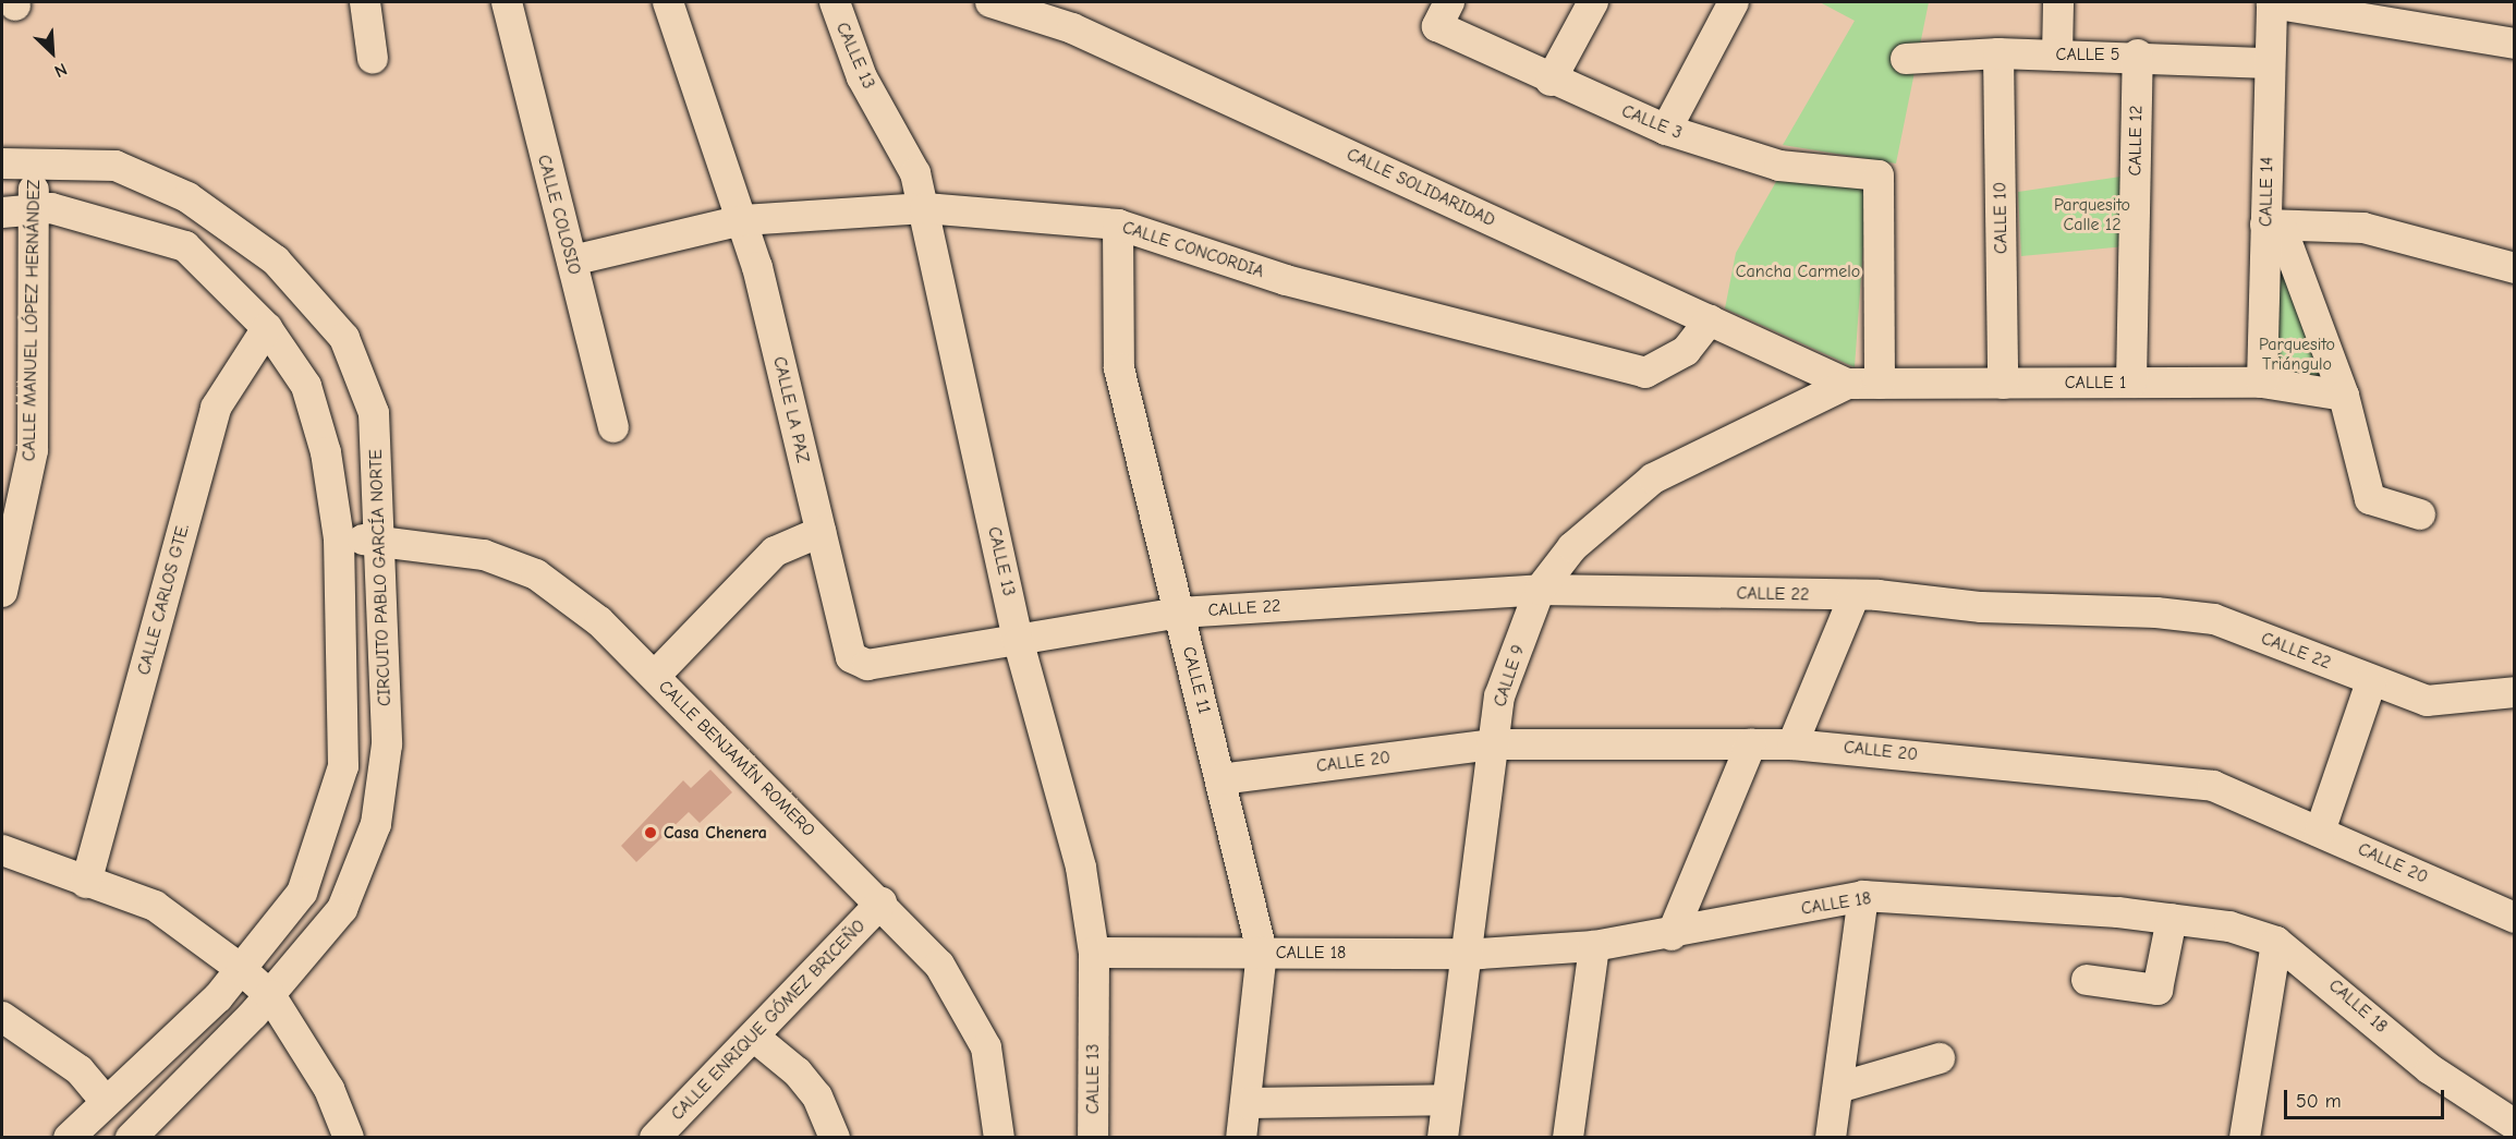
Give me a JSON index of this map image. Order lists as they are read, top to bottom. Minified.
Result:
{"streets":{"street":["CALLE 5","CALLE 13","CALLE 3","CALLE 12","CALLE SOLIDARIDAD","CALLE 14","CALLE COLOSIO","CALLE 10","CALLE CONCORDIA","CALLE MANUEL LÓPEZ HERNÁNDEZ","CALLE 1","CALLE LA PAZ","CIRCUITO PABLO GARCÍA NORTE","CALLE 22","CALLE CARLOS GTE.","CALLE 9","CALLE 11","CALLE 20","CALLE BENJAMÍN ROMERO","CALLE 18","CALLE ENRIQUE GÓMEZ BRICEÑO"]},"crossings":[["CALLE 5","CALLE 12"],["CALLE 5","CALLE 14"],["CALLE 5","CALLE 10"],["CALLE 13","CALLE CONCORDIA"],["CALLE 13","CALLE LA PAZ"],["CALLE 13","CALLE 22"],["CALLE 13","CALLE 18"],["CALLE 3","CALLE 1"],["CALLE 12","CALLE 1"],["CALLE SOLIDARIDAD","CALLE CONCORDIA"],["CALLE SOLIDARIDAD","CALLE 1"],["CALLE SOLIDARIDAD","CALLE 9"],["CALLE 14","CALLE 1"],["CALLE COLOSIO","CALLE CONCORDIA"],["CALLE 10","CALLE 1"],["CALLE CONCORDIA","CALLE LA PAZ"],["CALLE CONCORDIA","CALLE 11"],["CALLE MANUEL LÓPEZ HERNÁNDEZ","CIRCUITO PABLO GARCÍA NORTE"],["CALLE 1","CALLE 9"],["CALLE LA PAZ","CALLE 22"],["CIRCUITO PABLO GARCÍA NORTE","CALLE BENJAMÍN ROMERO"],["CALLE 22","CALLE 9"],["CALLE 22","CALLE 11"],["CALLE 9","CALLE 20"],["CALLE 9","CALLE 18"],["CALLE 11","CALLE 20"],["CALLE 11","CALLE 18"],["CALLE BENJAMÍN ROMERO","CALLE ENRIQUE GÓMEZ BRICEÑO"]],"parks":["Parquesito Calle 12","Cancha Carmelo","Parquesito Triángulo"],"places":["Casa Chenera"],"scale_bar":"50 m","north":"bottom right"}
